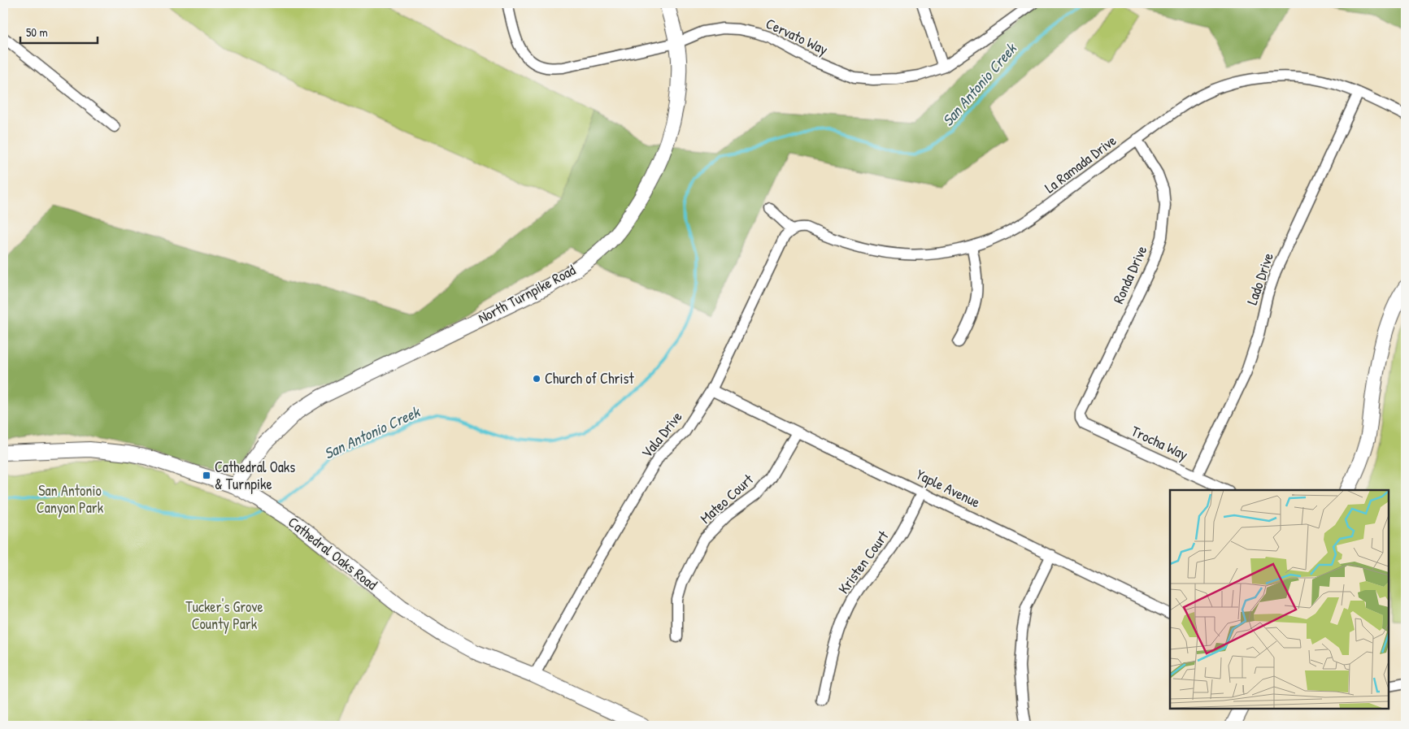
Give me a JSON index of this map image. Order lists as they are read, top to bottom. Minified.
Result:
{"streets":{"main road":["North Turnpike Road","Cathedral Oaks Road"],"street":["Cervato Way","La Ramada Drive","Ronda Drive","Lado Drive","Vala Drive","Trocha Way","Yaple Avenue","Mateo Court","Kristen Court"]},"crossings":[["Cervato Way","North Turnpike Road"],["La Ramada Drive","Ronda Drive"],["La Ramada Drive","Lado Drive"],["La Ramada Drive","Vala Drive"],["Ronda Drive","Trocha Way"],["Lado Drive","Trocha Way"],["North Turnpike Road","Cathedral Oaks Road"],["Vala Drive","Yaple Avenue"],["Vala Drive","Cathedral Oaks Road"],["Yaple Avenue","Mateo Court"],["Yaple Avenue","Kristen Court"]],"water":["San Antonio Creek"],"parks":["San Antonio Canyon Park","Tucker's Grove County Park"],"places":{"other":["Church of Christ"],"transit":["Cathedral Oaks & Turnpike"]},"scale_bar":"50 m"}
